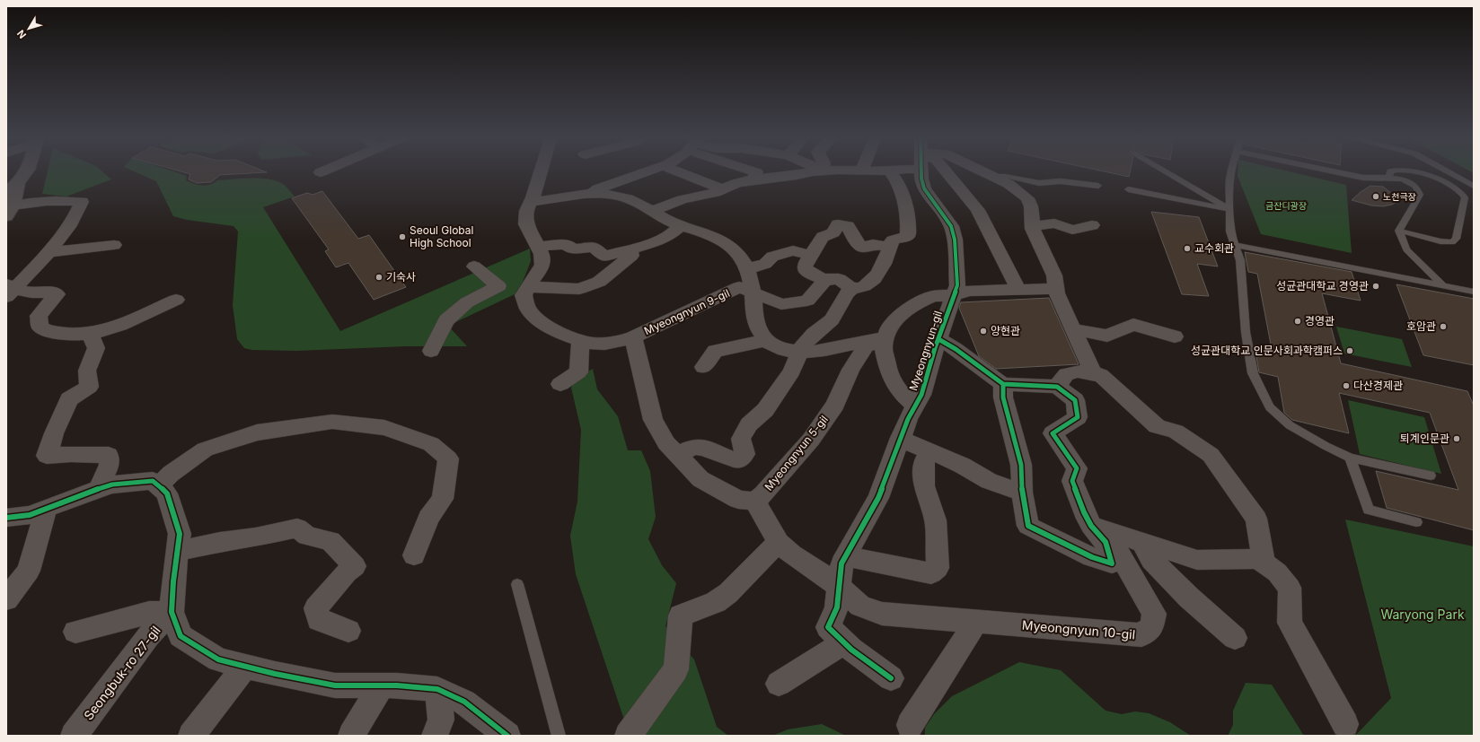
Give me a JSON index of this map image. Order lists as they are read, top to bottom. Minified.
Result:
{"streets":{"street":["Myeongnyun 9-gil","Myeongnyun-gil","Myeongnyun 5-gil","Myeongnyun 10-gil","Seongbuk-ro 27-gil"]},"crossings":[["Myeongnyun 9-gil","Myeongnyun 5-gil"],["Myeongnyun-gil","Myeongnyun 5-gil"],["Myeongnyun-gil","Myeongnyun 10-gil"]],"parks":["금잔디광장","Waryong Park"],"places":["노천극장","Seoul Global High School","교수회관","기숙사","성균관대학교 경영관","경영관","호암관","양현관","성균관대학교 인문사회과학캠퍼스","다산경제관","퇴계인문관"],"north":"bottom left"}
